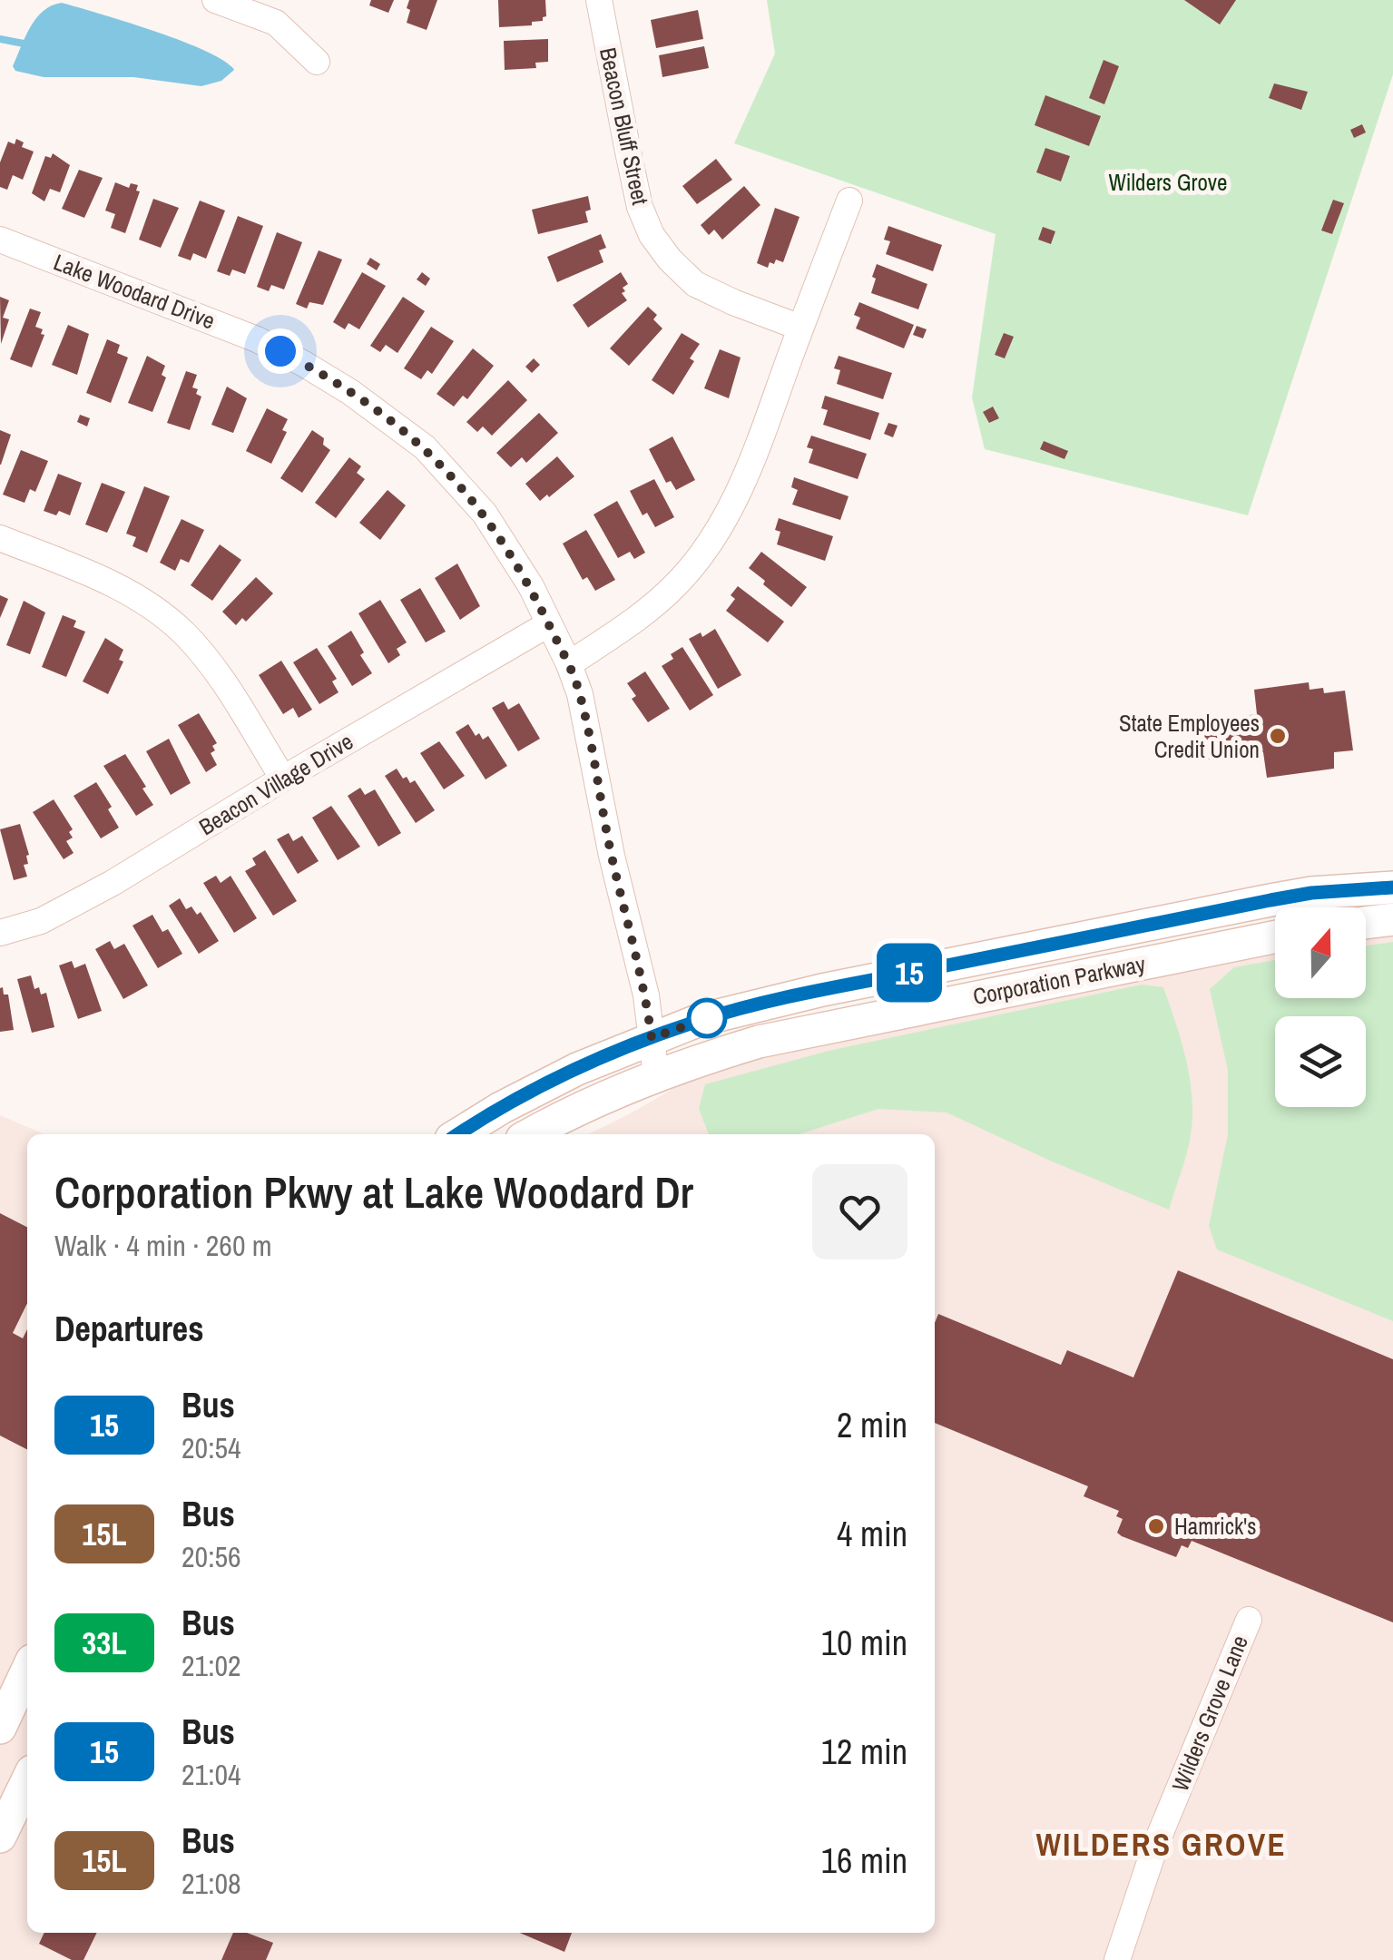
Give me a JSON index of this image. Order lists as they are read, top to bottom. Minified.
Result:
{"streets":{"main road":["Corporation Parkway"],"street":["Beacon Bluff Street","Lake Woodard Drive","Beacon Village Drive","Wilders Grove Lane"]},"crossings":[["Lake Woodard Drive","Beacon Village Drive"],["Lake Woodard Drive","Corporation Parkway"]],"districts":["WILDERS GROVE"],"parks":["Wilders Grove"],"places":["State Employees Credit Union","Hamrick's"],"lines":["bus line 15"],"north":"top","page":{"on_map":"15","heading":[["Corporation Pkwy at Lake Woodard Dr","Walk · 4 min · 260 m"],"Departures"],"list":[{"mark":"15","name":"Bus","note":"20:54","value":"2 min"},{"mark":"15L","name":"Bus","note":"20:56","value":"4 min"},{"mark":"33L","name":"Bus","note":"21:02","value":"10 min"},{"mark":"15","name":"Bus","note":"21:04","value":"12 min"},{"mark":"15L","name":"Bus","note":"21:08","value":"16 min"}]}}
